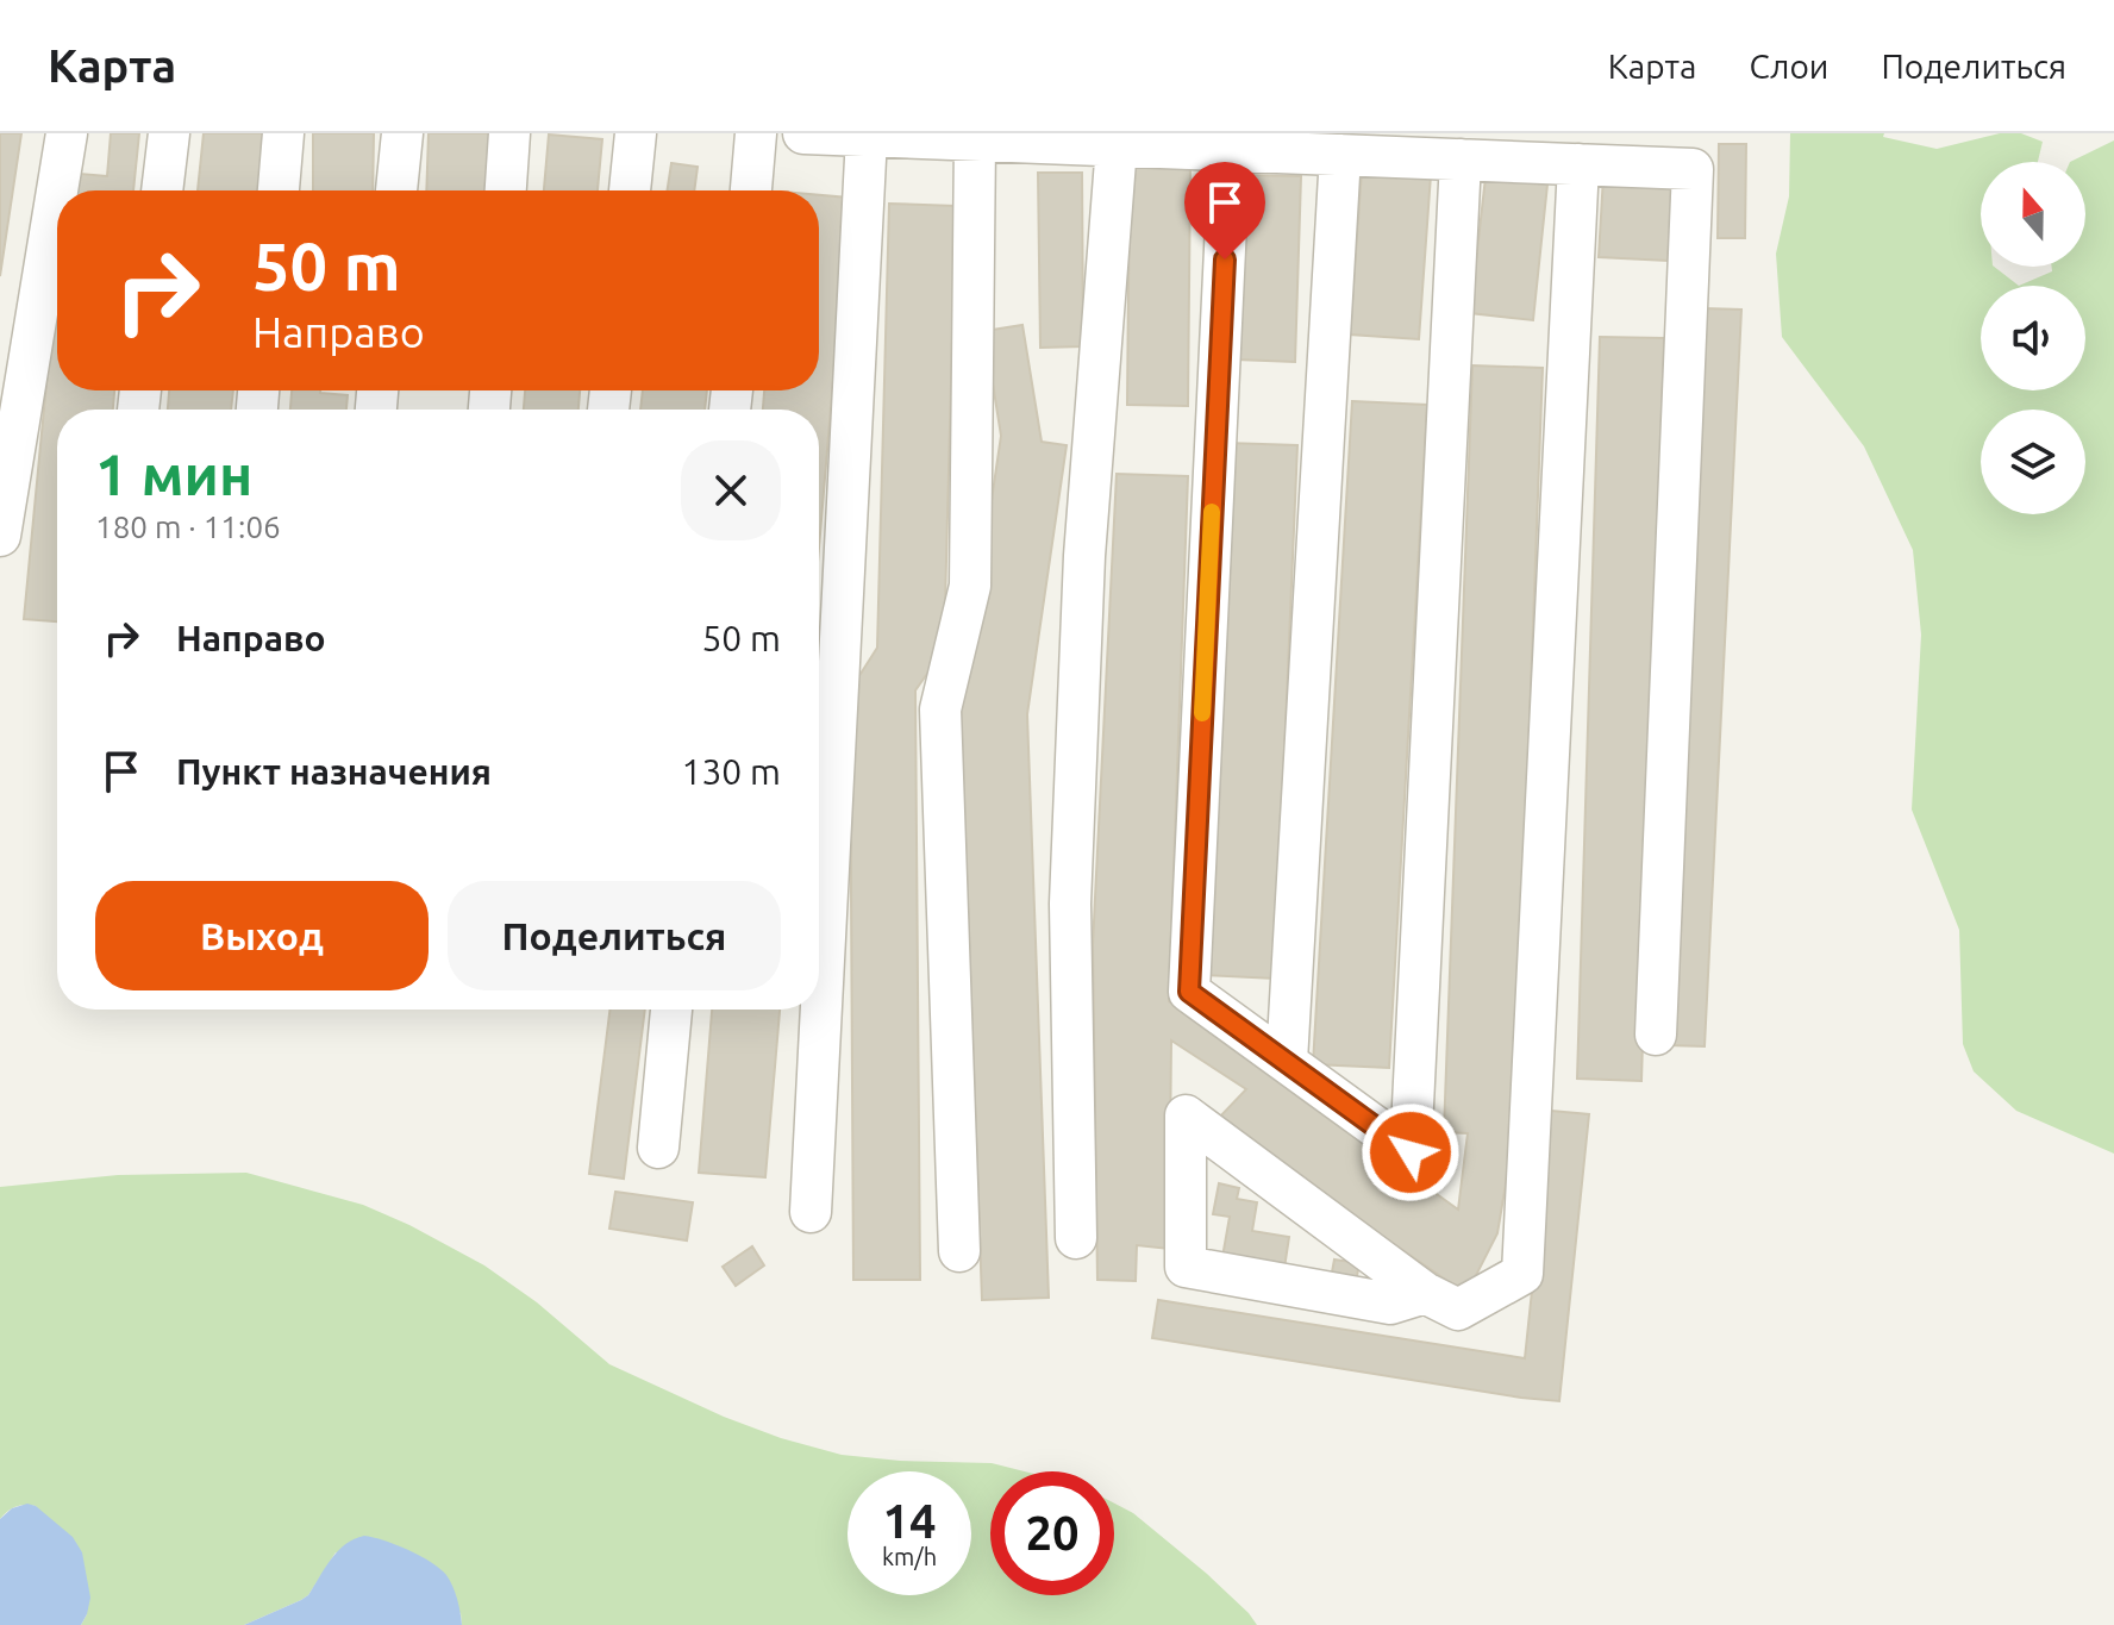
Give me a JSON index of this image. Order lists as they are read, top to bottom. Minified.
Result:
{"north":"top","page":{"header":"Карта","nav":["Карта","Слои","Поделиться"],"turn":["50 m","Направо"],"heading":["1 мин","180 m · 11:06"],"list":[{"name":"Направо","value":"50 m"},{"name":"Пункт назначения","value":"130 m"}],"buttons":["Выход","Поделиться"],"speed":"14 km/h","limit":"20"}}
